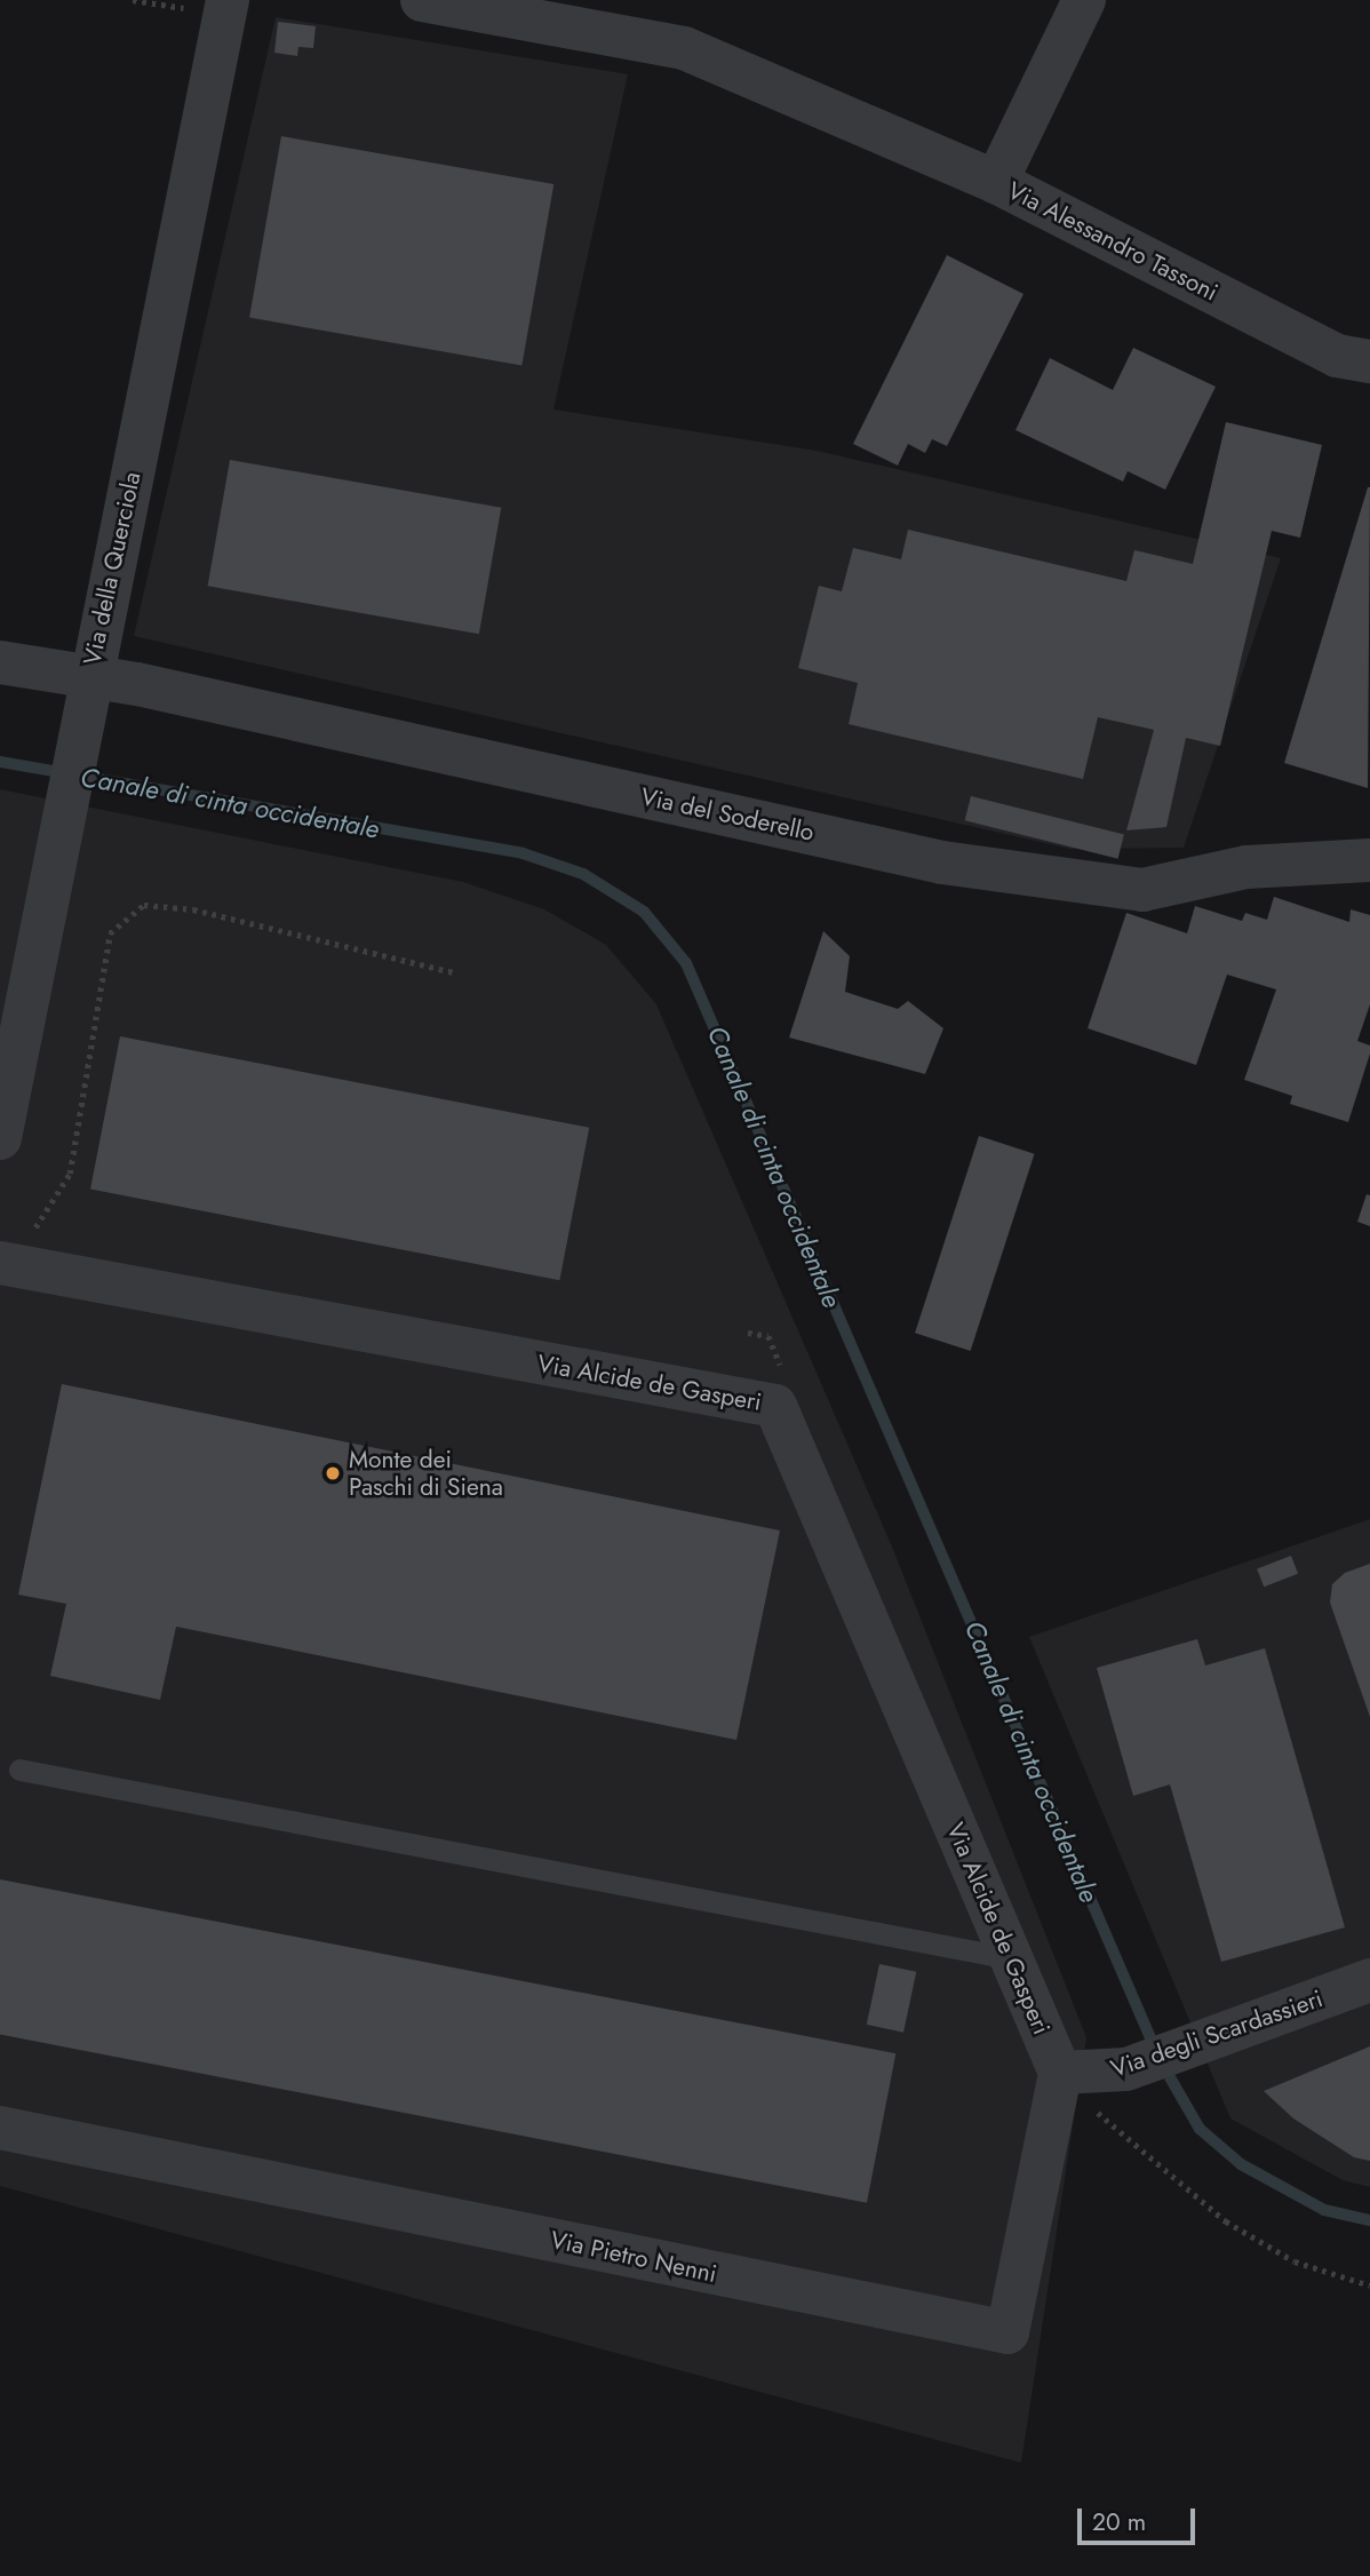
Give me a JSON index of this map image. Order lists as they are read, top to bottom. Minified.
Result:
{"streets":{"street":["Via Alessandro Tassoni","Via della Querciola","Via del Soderello","Via Alcide de Gasperi","Via degli Scardassieri","Via Pietro Nenni"]},"crossings":[["Via della Querciola","Via del Soderello"],["Via Alcide de Gasperi","Via degli Scardassieri"],["Via Alcide de Gasperi","Via Pietro Nenni"],["Via degli Scardassieri","Via Pietro Nenni"]],"water":["Canale di cinta occidentale"],"places":["Monte dei Paschi di Siena"],"scale_bar":"20 m"}
